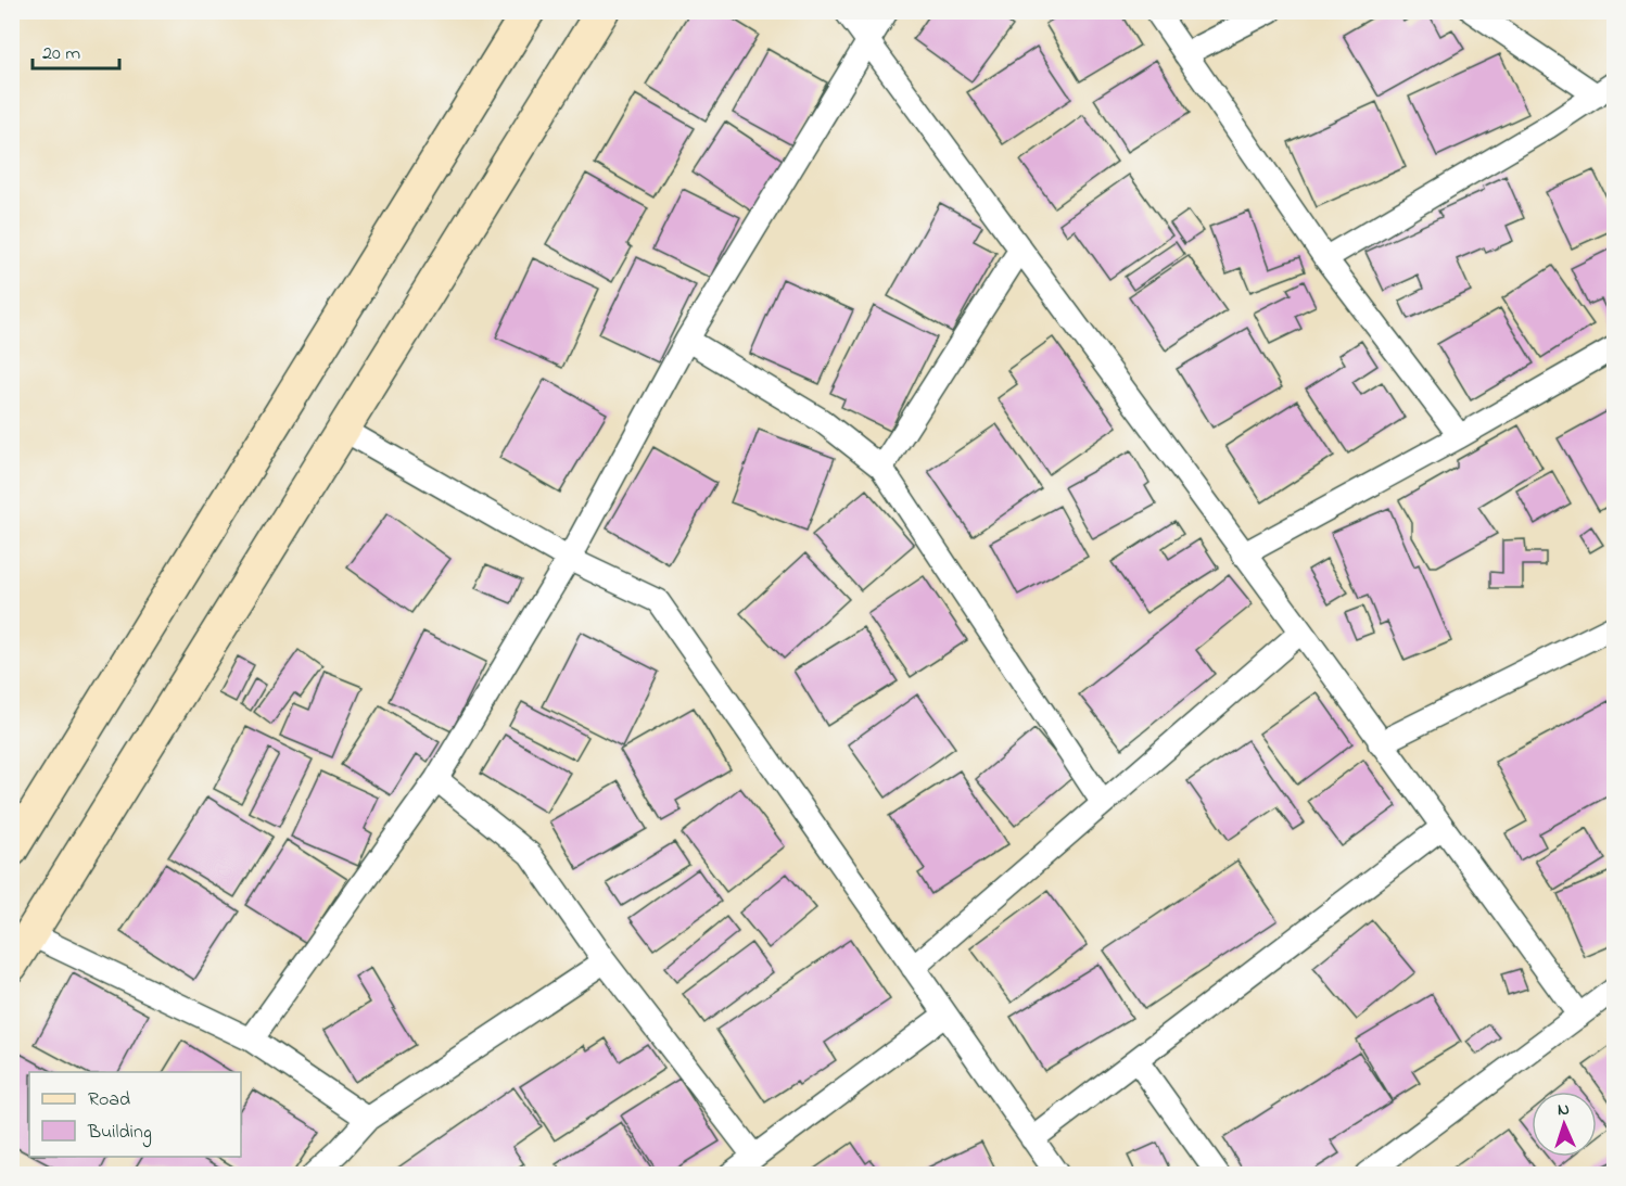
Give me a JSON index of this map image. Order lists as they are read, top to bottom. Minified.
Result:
{"legend":["Road","Building"],"scale_bar":"20 m","north":"top"}
